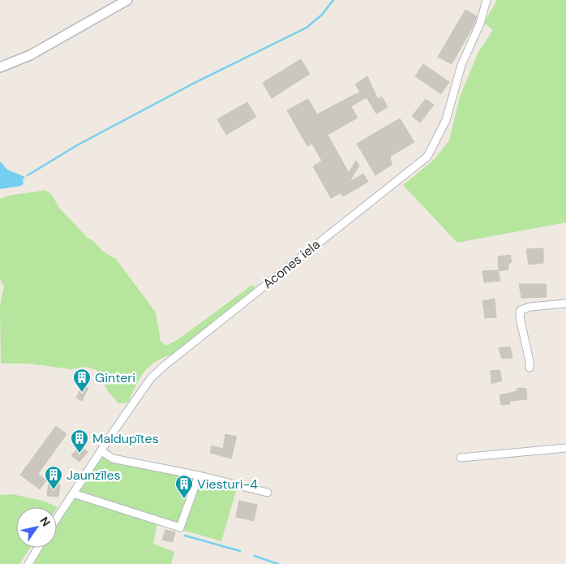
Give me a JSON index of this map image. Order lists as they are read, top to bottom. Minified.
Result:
{"streets":{"street":["Acones iela"]},"places":{"building":["Ginteri","Maldupītes","Jaunzīles","Viesturi-4"]},"north":"top right"}
